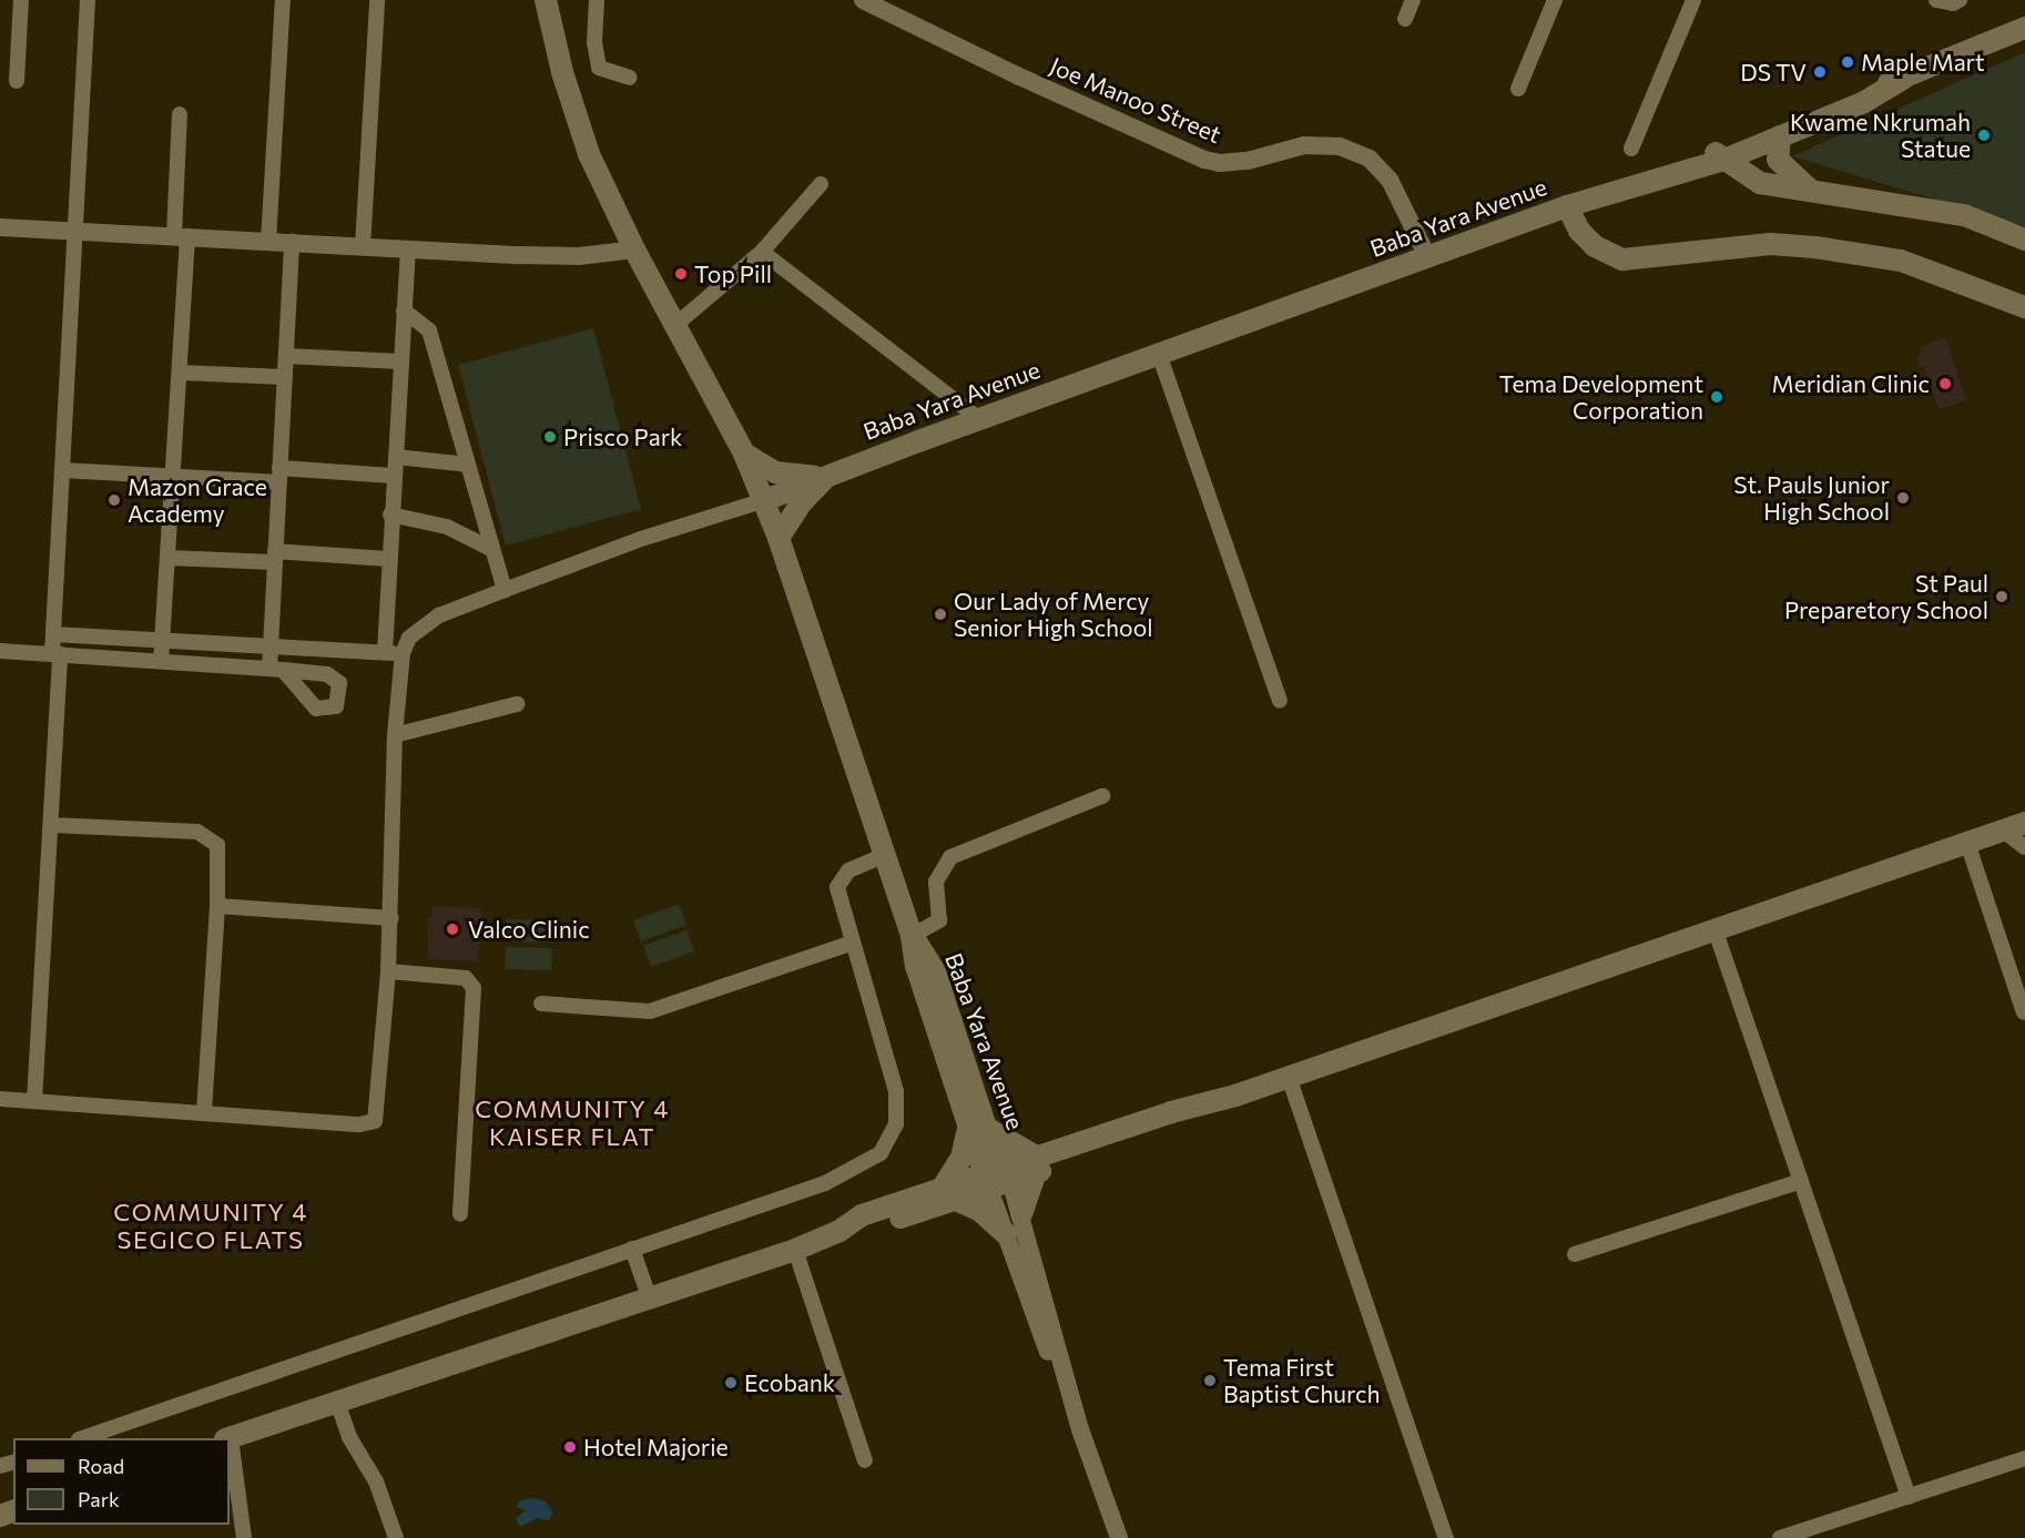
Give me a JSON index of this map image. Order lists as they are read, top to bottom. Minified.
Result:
{"streets":{"main road":["Baba Yara Avenue"],"street":["Joe Manoo Street"]},"crossings":[["Joe Manoo Street","Baba Yara Avenue"]],"districts":["COMMUNITY 4 KAISER FLAT","COMMUNITY 4 SEGICO FLATS"],"places":["Maple Mart","DS TV","Kwame Nkrumah Statue","Top Pill","Meridian Clinic","Tema Development Corporation","Prisco Park","St. Pauls Junior High School","Mazon Grace Academy","St Paul Preparetory School","Our Lady of Mercy Senior High School","Valco Clinic","Tema First Baptist Church","Ecobank","Hotel Majorie"],"legend":["Road","Park"]}
